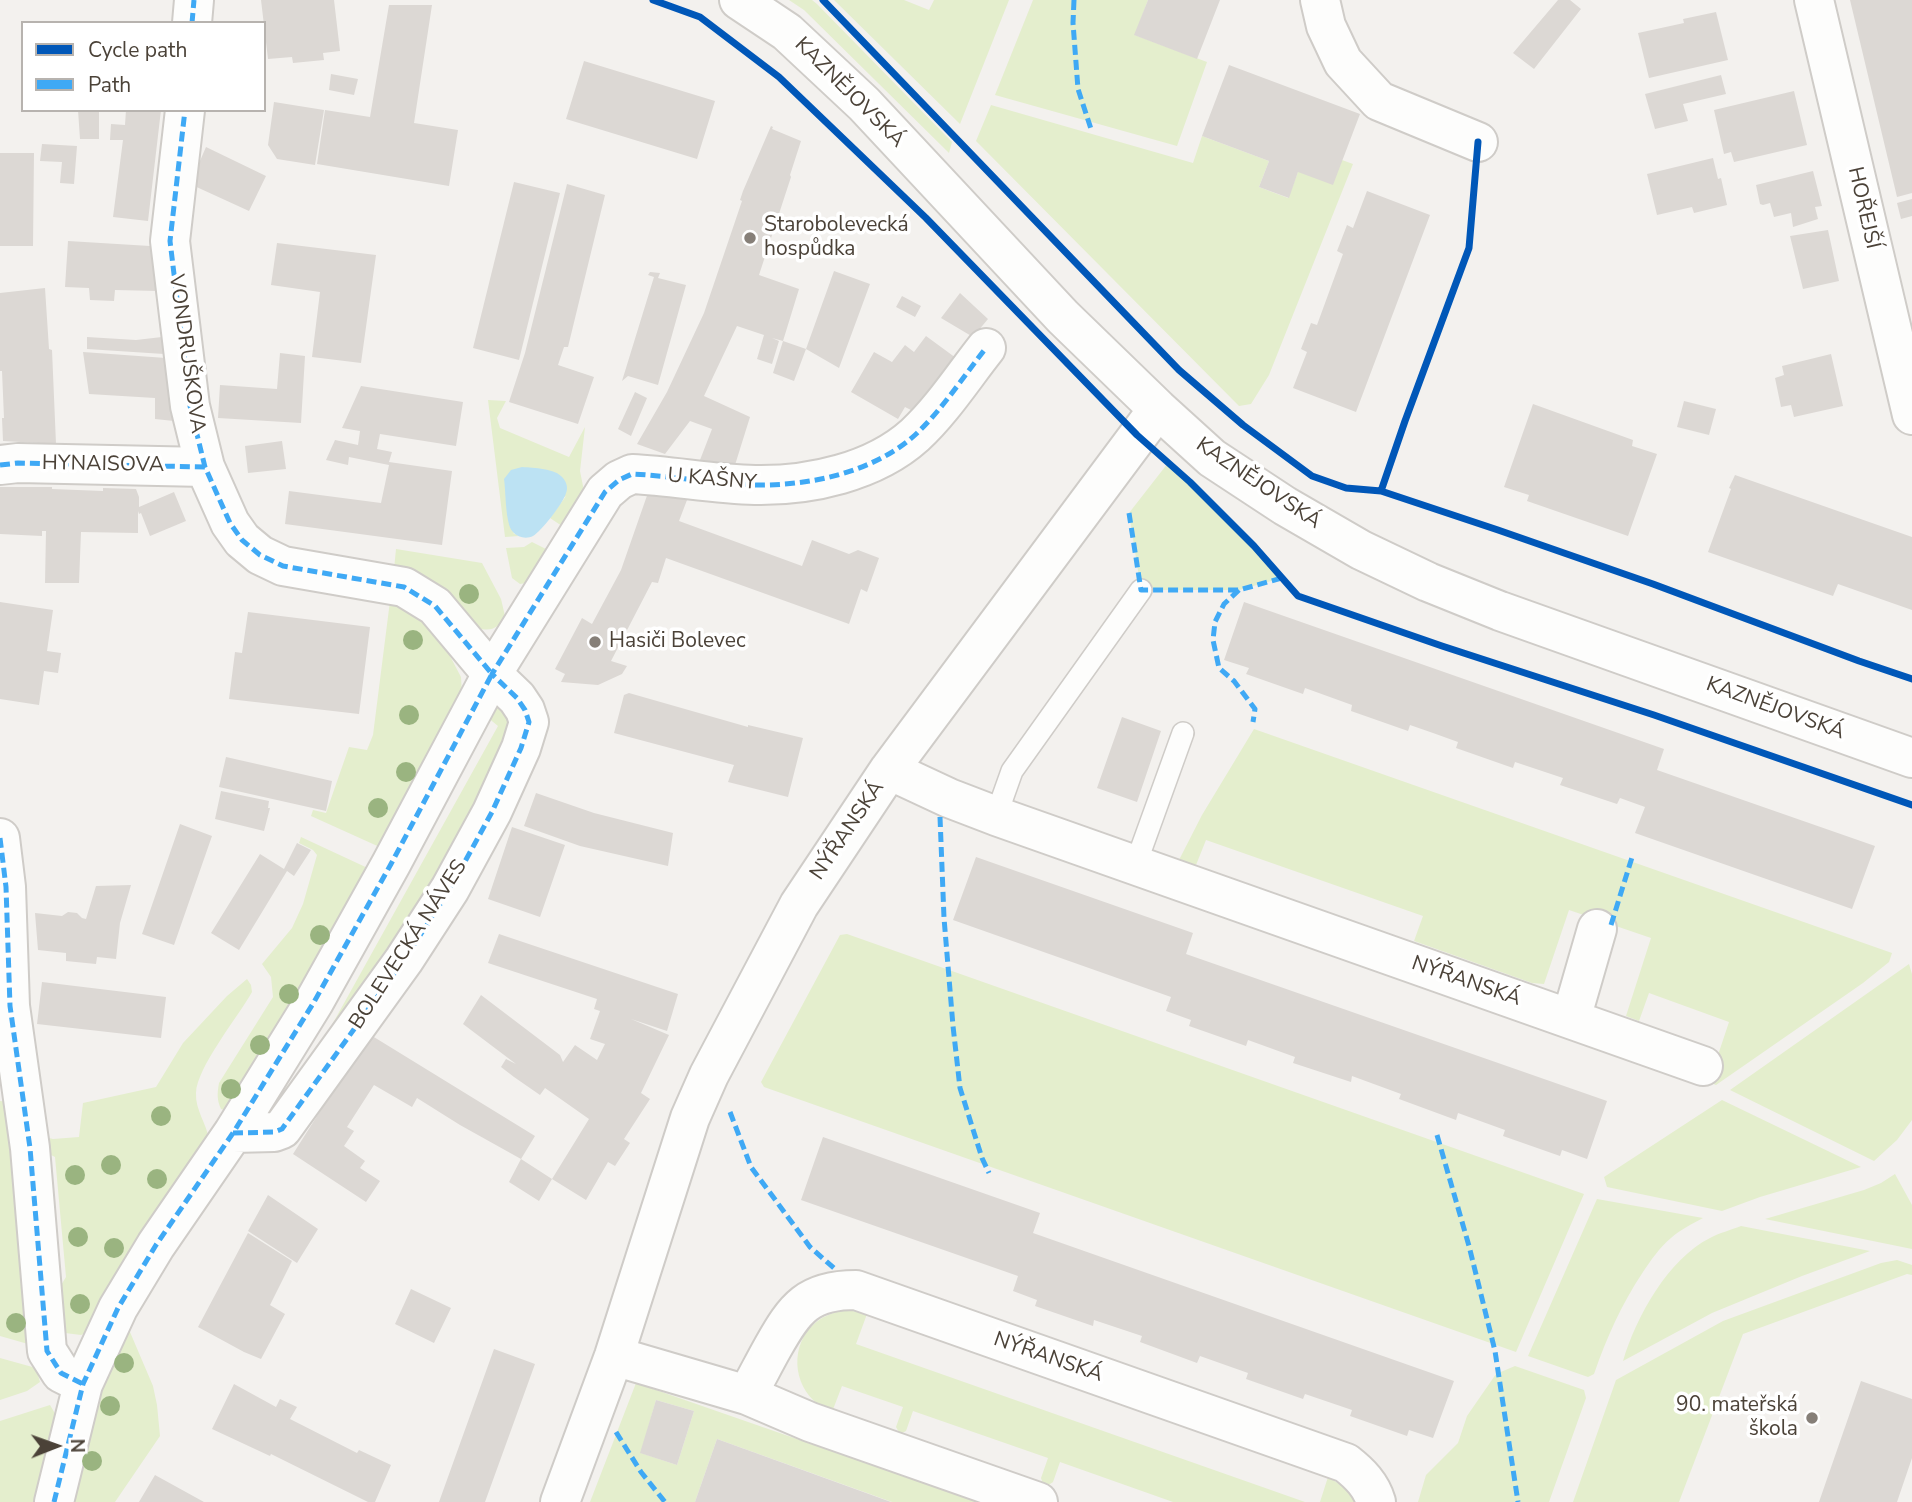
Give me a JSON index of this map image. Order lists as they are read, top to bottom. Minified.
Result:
{"streets":{"street":["KAZNĚJOVSKÁ","HOŘEJŠÍ","VONDRUŠKOVA","HYNAISOVA","U KAŠNY","NÝŘANSKÁ","BOLEVECKÁ NÁVES"]},"crossings":[["KAZNĚJOVSKÁ","NÝŘANSKÁ"],["VONDRUŠKOVA","HYNAISOVA"],["VONDRUŠKOVA","U KAŠNY"],["VONDRUŠKOVA","BOLEVECKÁ NÁVES"],["U KAŠNY","BOLEVECKÁ NÁVES"]],"places":["Starobolevecká hospůdka","Hasiči Bolevec","90. mateřská škola"],"legend":["Cycle path","Path"],"north":"right"}
